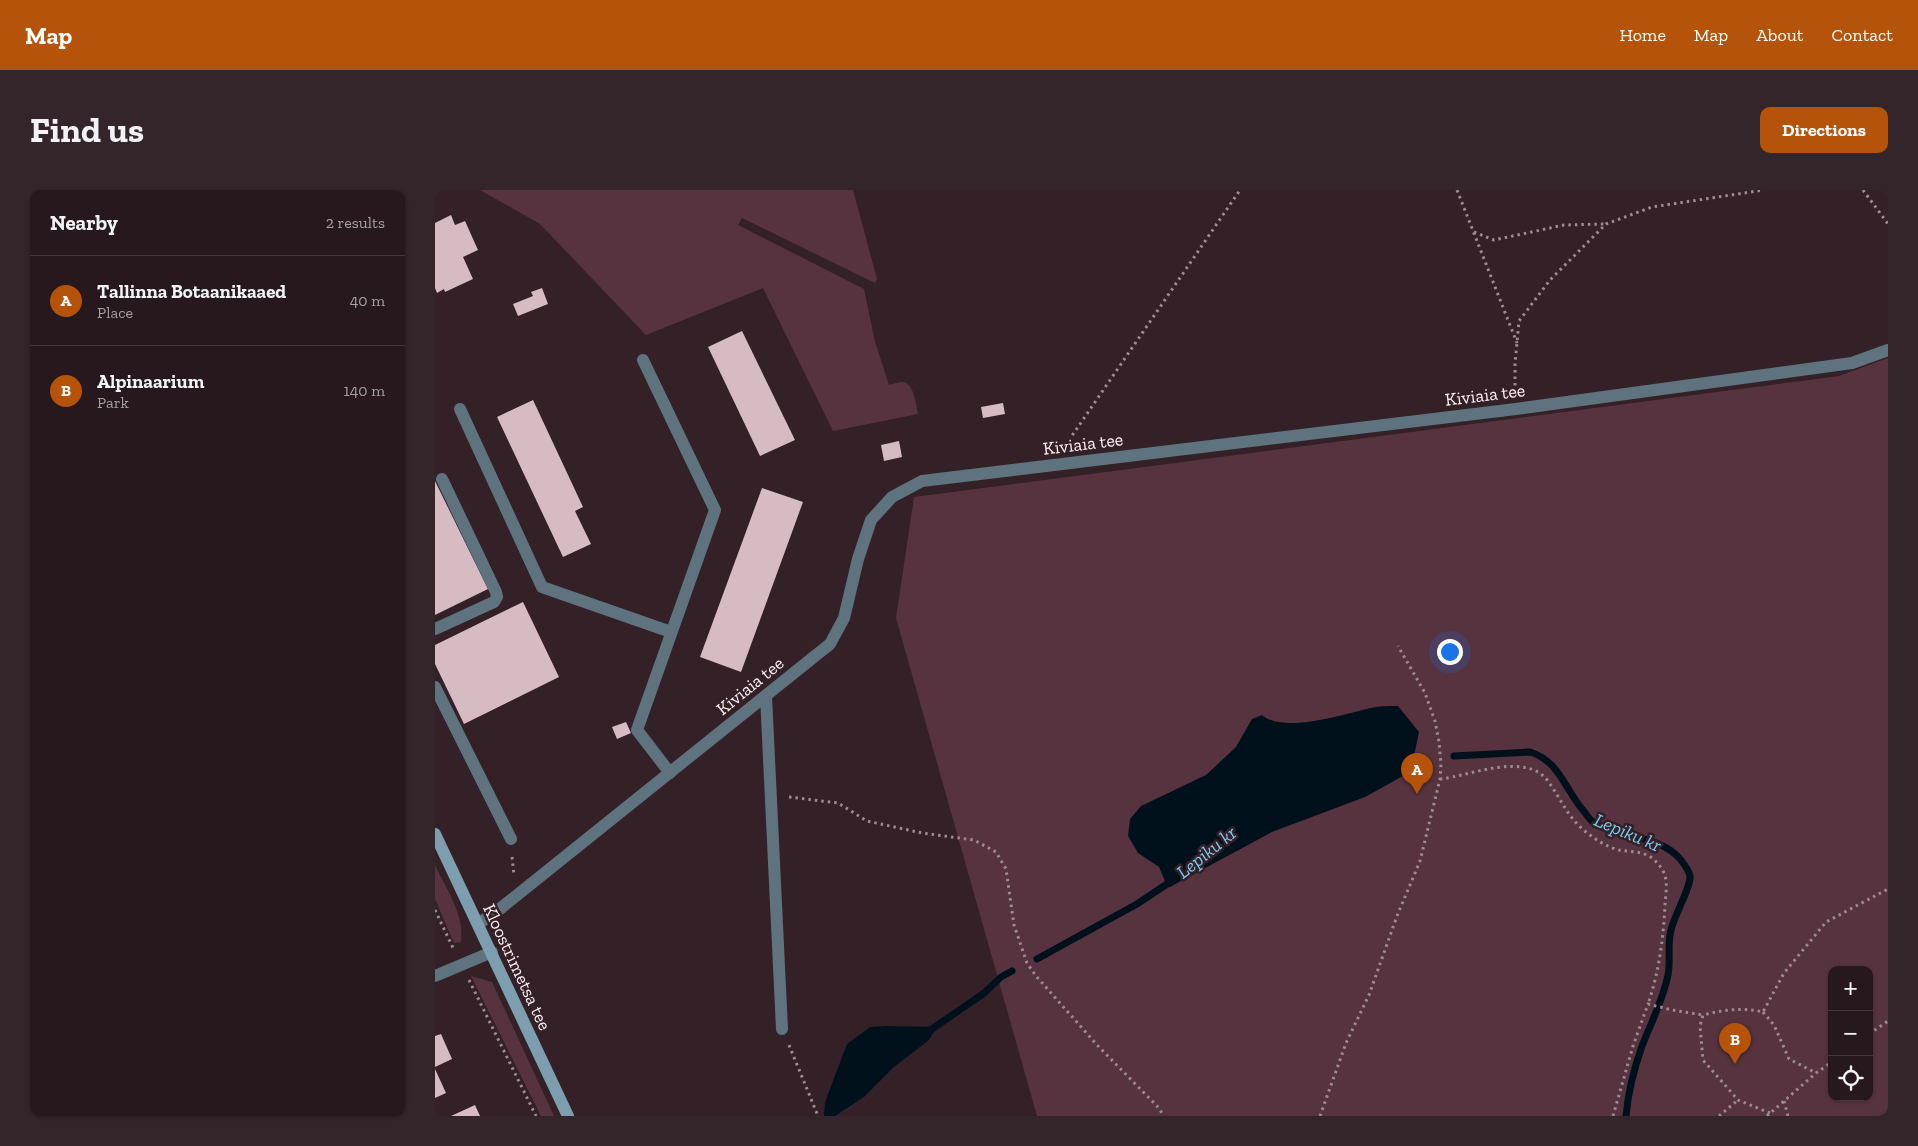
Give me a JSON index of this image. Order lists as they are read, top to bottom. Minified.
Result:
{"streets":{"main road":["Kloostrimetsa tee"],"street":["Kiviaia tee"]},"crossings":[["Kiviaia tee","Kloostrimetsa tee"]],"water":["Lepiku kr"],"page":{"header":"Map","nav":["Home","Map","About","Contact"],"buttons":"Directions","title":"Find us","heading":["Nearby","2 results"],"list":[{"mark":"A","name":"Tallinna Botaanikaaed","note":"Place","value":"40 m"},{"mark":"B","name":"Alpinaarium","note":"Park","value":"140 m"}],"pins":["A","B"],"map_buttons":["+","−"]}}
